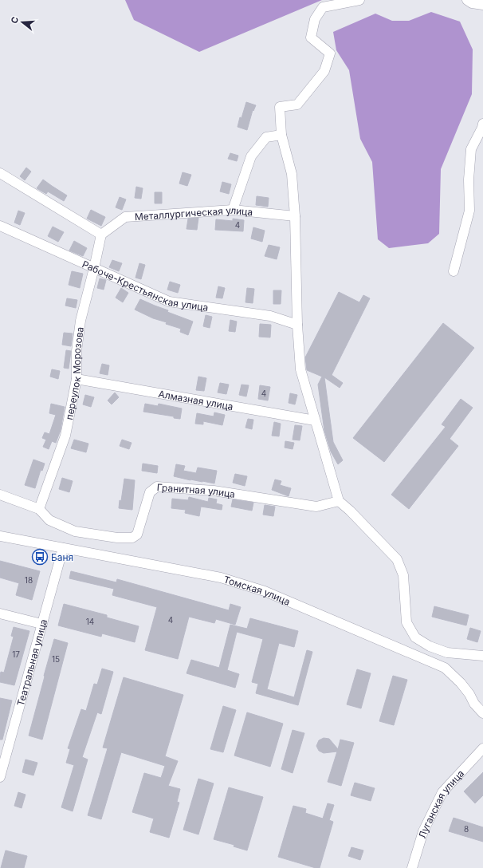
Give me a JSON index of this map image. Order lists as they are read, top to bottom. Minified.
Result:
{"streets":{"street":["Металлургическая улица","Рабоче-Крестьянская улица","переулок Морозова","Алмазная улица","Гранитная улица","Томская улица","Театральная улица","Луганская улица"]},"crossings":[["Металлургическая улица","переулок Морозова"],["Рабоче-Крестьянская улица","переулок Морозова"],["переулок Морозова","Алмазная улица"],["переулок Морозова","Гранитная улица"],["Томская улица","Театральная улица"]],"places":{"bus stop":["Баня"]},"house_numbers":["4","4","18","4","14","17","15","8"],"north":"left"}
